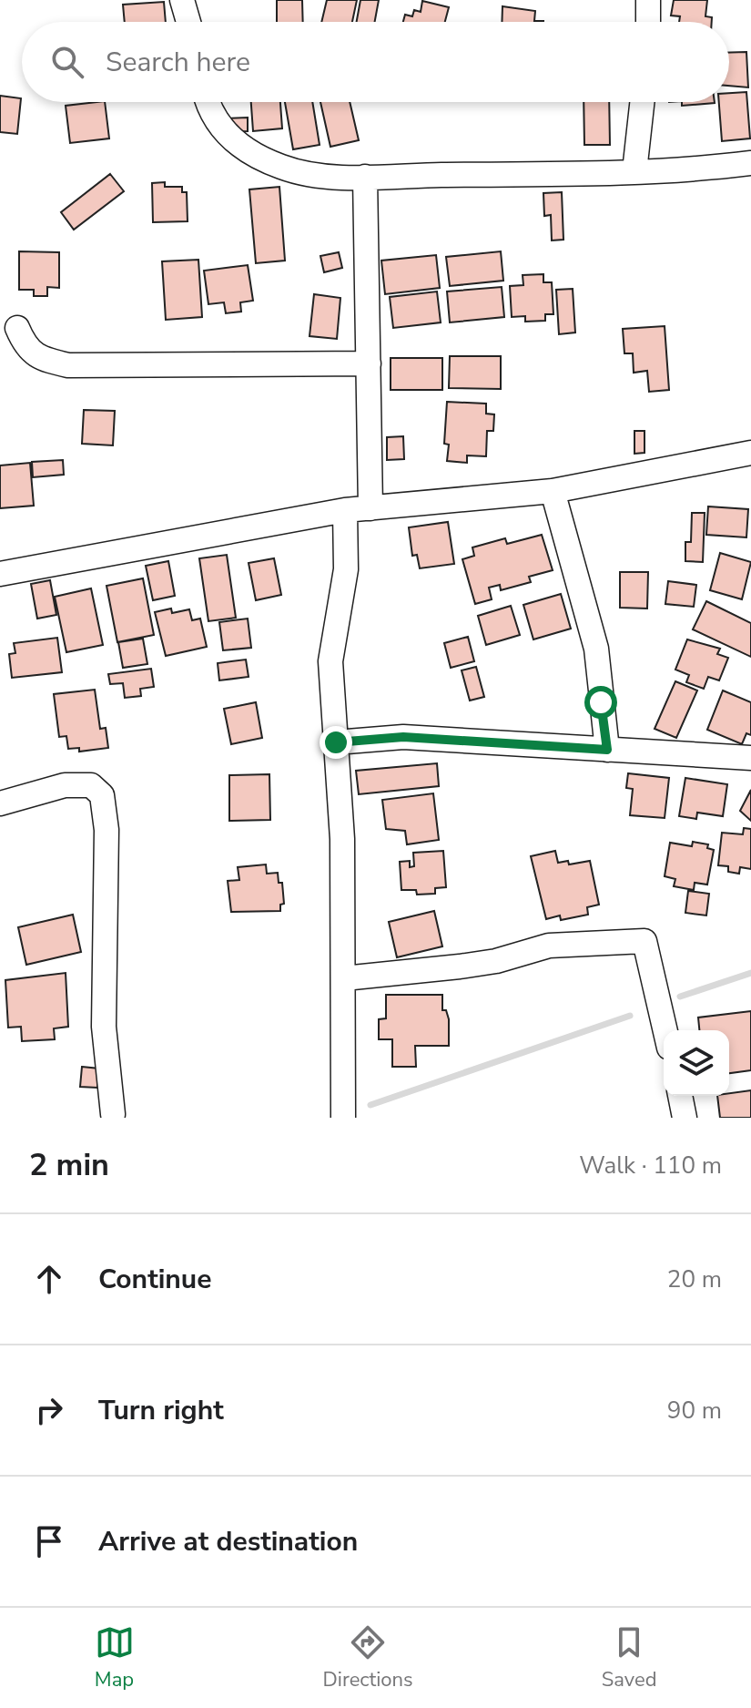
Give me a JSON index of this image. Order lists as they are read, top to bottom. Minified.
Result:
{"page":{"search":"Search here","heading":["2 min","Walk · 110 m"],"list":[["Continue","20 m"],["Turn right","90 m"],"Arrive at destination"],"nav":["Map","Directions","Saved"]}}
